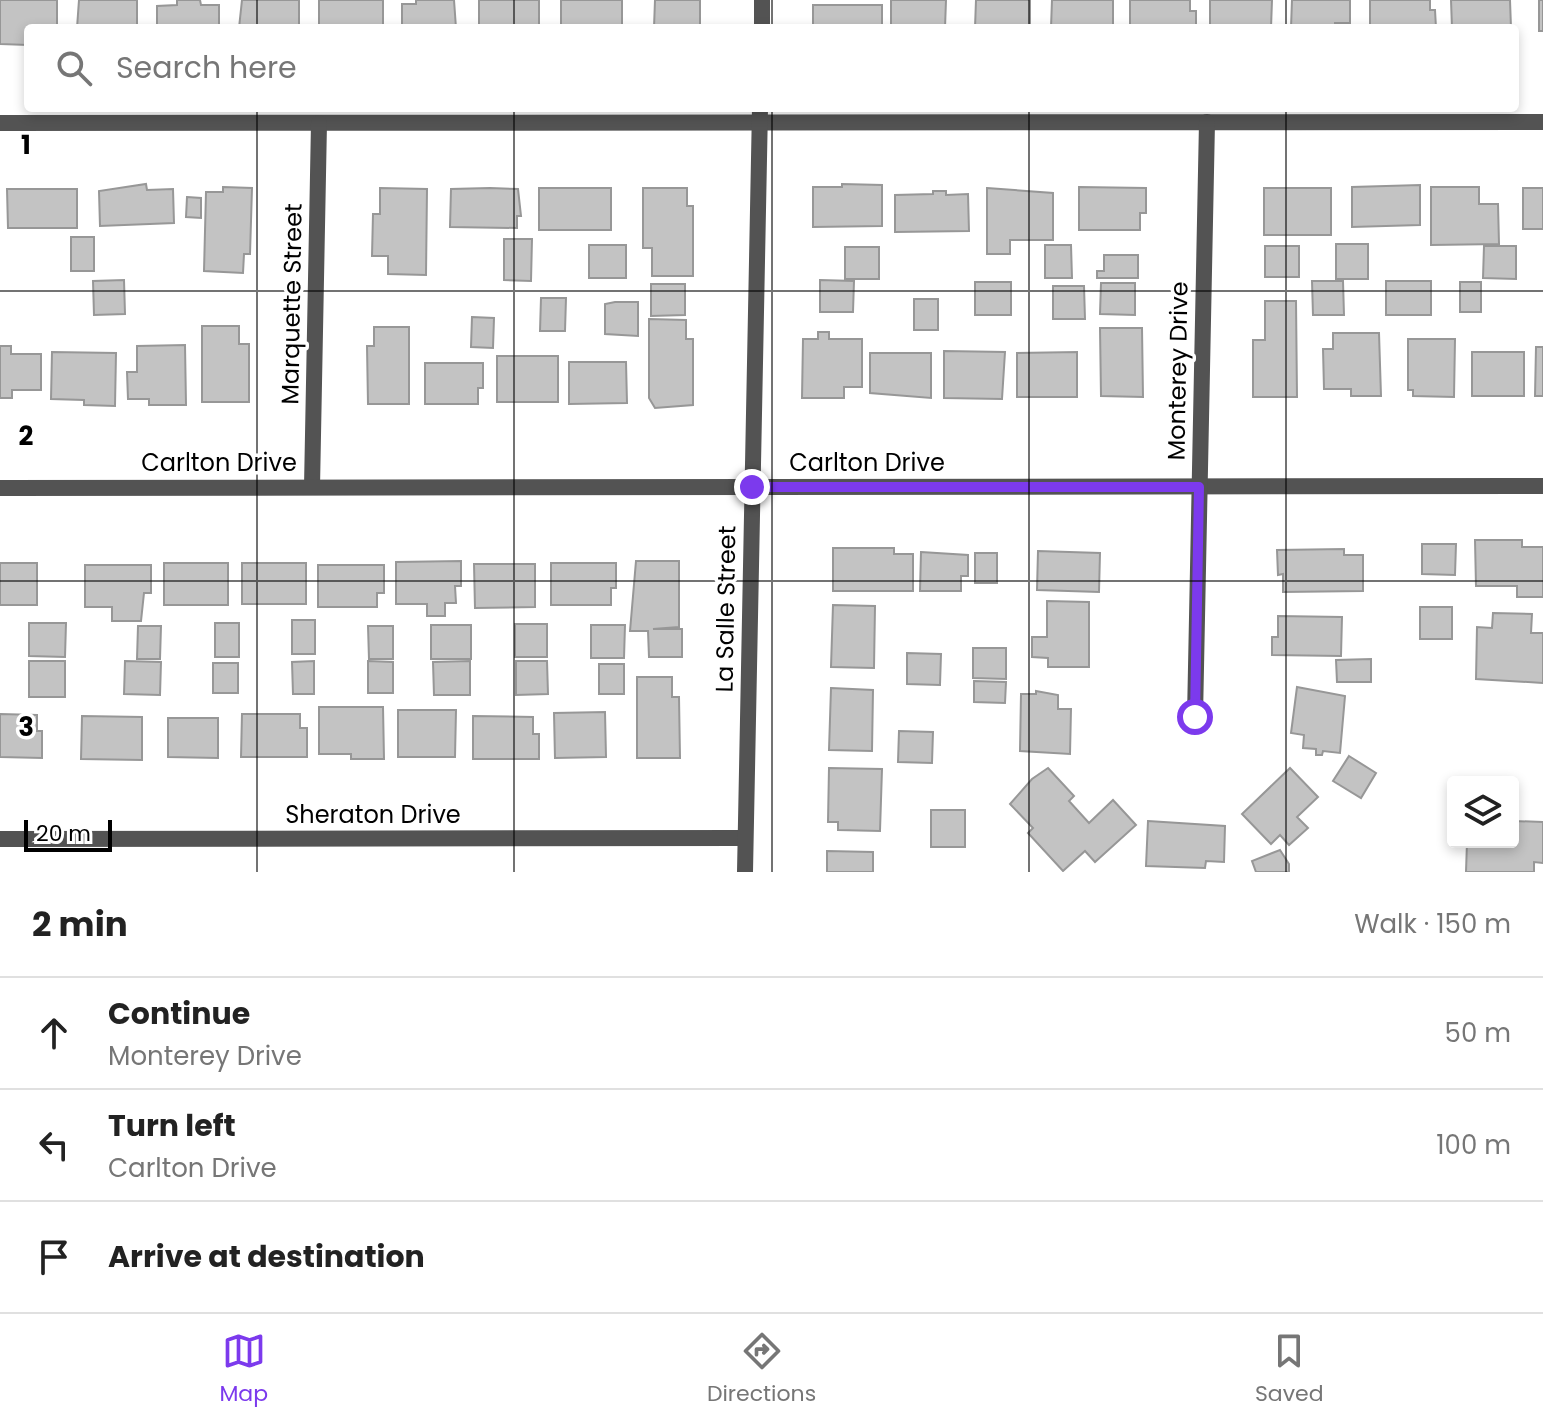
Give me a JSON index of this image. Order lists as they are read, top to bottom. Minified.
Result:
{"streets":{"street":["Marquette Street","Monterey Drive","Carlton Drive","La Salle Street","Sheraton Drive"]},"crossings":[["Marquette Street","Carlton Drive"],["Monterey Drive","Carlton Drive"],["Carlton Drive","La Salle Street"],["La Salle Street","Sheraton Drive"]],"scale_bar":"20 m","page":{"search":"Search here","scale":"20 m","heading":["2 min","Walk · 150 m"],"list":[["Continue","Monterey Drive","50 m"],["Turn left","Carlton Drive","100 m"],"Arrive at destination"],"nav":["Map","Directions","Saved"]},"grid":{"rows":["1","2","3"]}}
